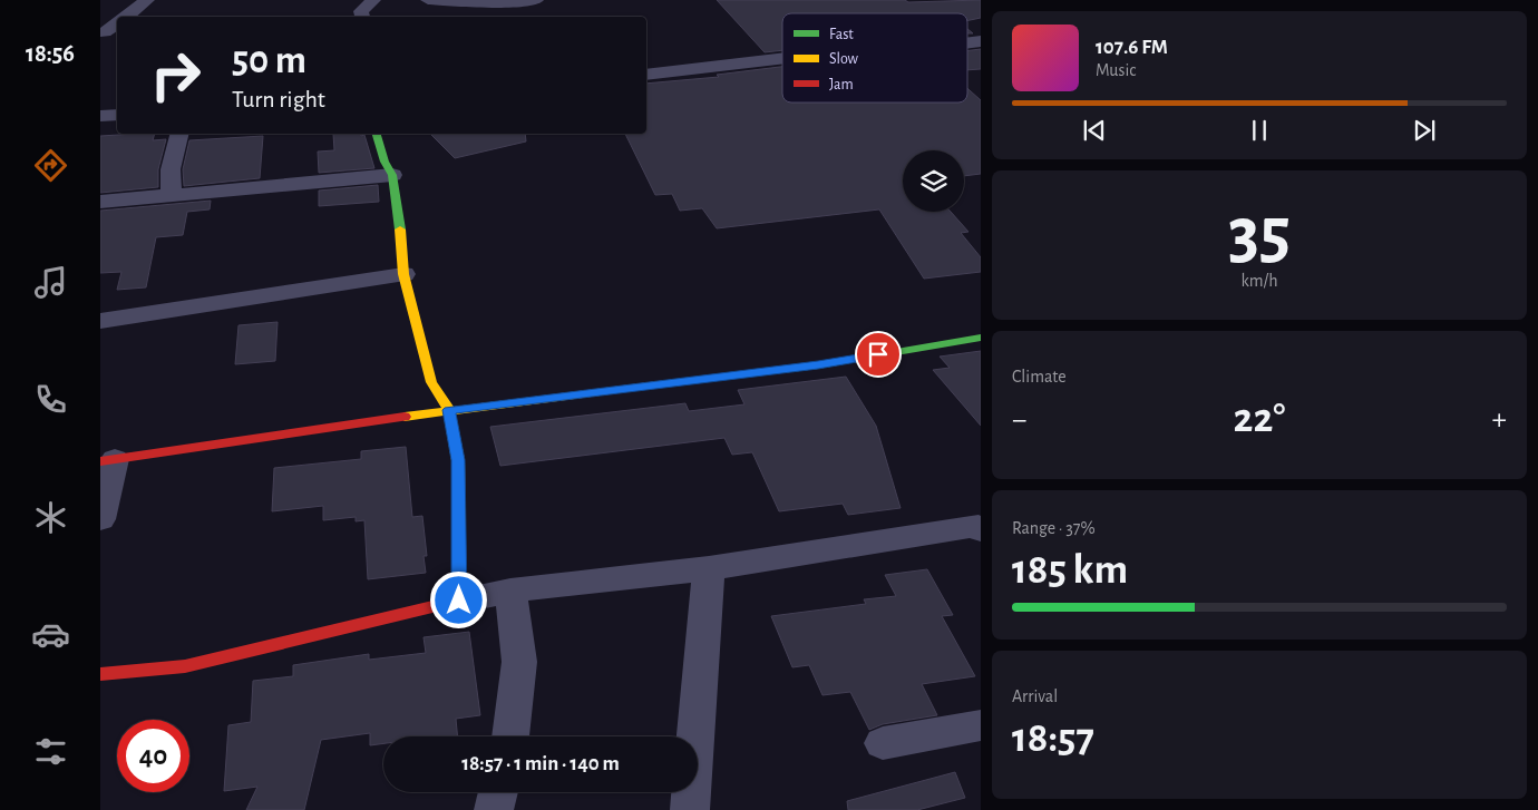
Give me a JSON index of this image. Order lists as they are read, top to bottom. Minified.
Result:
{"legend":["Fast","Slow","Jam"],"page":{"tabs":"18:56","turn":["50 m","Turn right"],"song":["107.6 FM","Music"],"tile":[["35","km/h"],"Climate",["Range · 37%","185 km"],["Arrival","18:57"]],"heat":["−","22°","+"],"limit":"40","trip":"18:57 · 1 min · 140 m"}}
